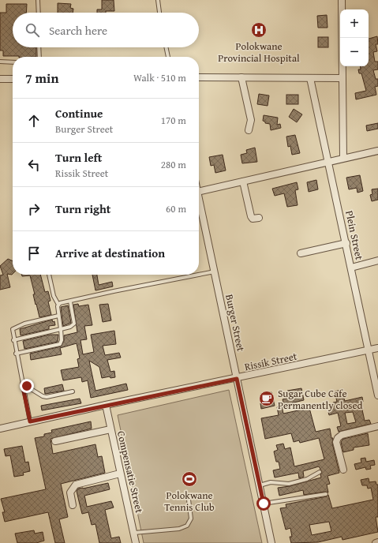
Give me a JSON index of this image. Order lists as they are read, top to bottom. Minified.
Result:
{"streets":{"street":["Plein Street","Burger Street","Rissik Street","Compensatie Street"]},"crossings":[["Plein Street","Rissik Street"],["Burger Street","Rissik Street"],["Rissik Street","Compensatie Street"]],"places":{"hospital":["Polokwane Provincial Hospital"],"cafe":["Sugar Cube Cafe Permanently closed"],"sports":["Polokwane Tennis Club"]},"page":{"map_buttons":["+","−"],"search":"Search here","heading":["7 min","Walk · 510 m"],"list":[["Continue","Burger Street","170 m"],["Turn left","Rissik Street","280 m"],["Turn right","60 m"],"Arrive at destination"]}}
